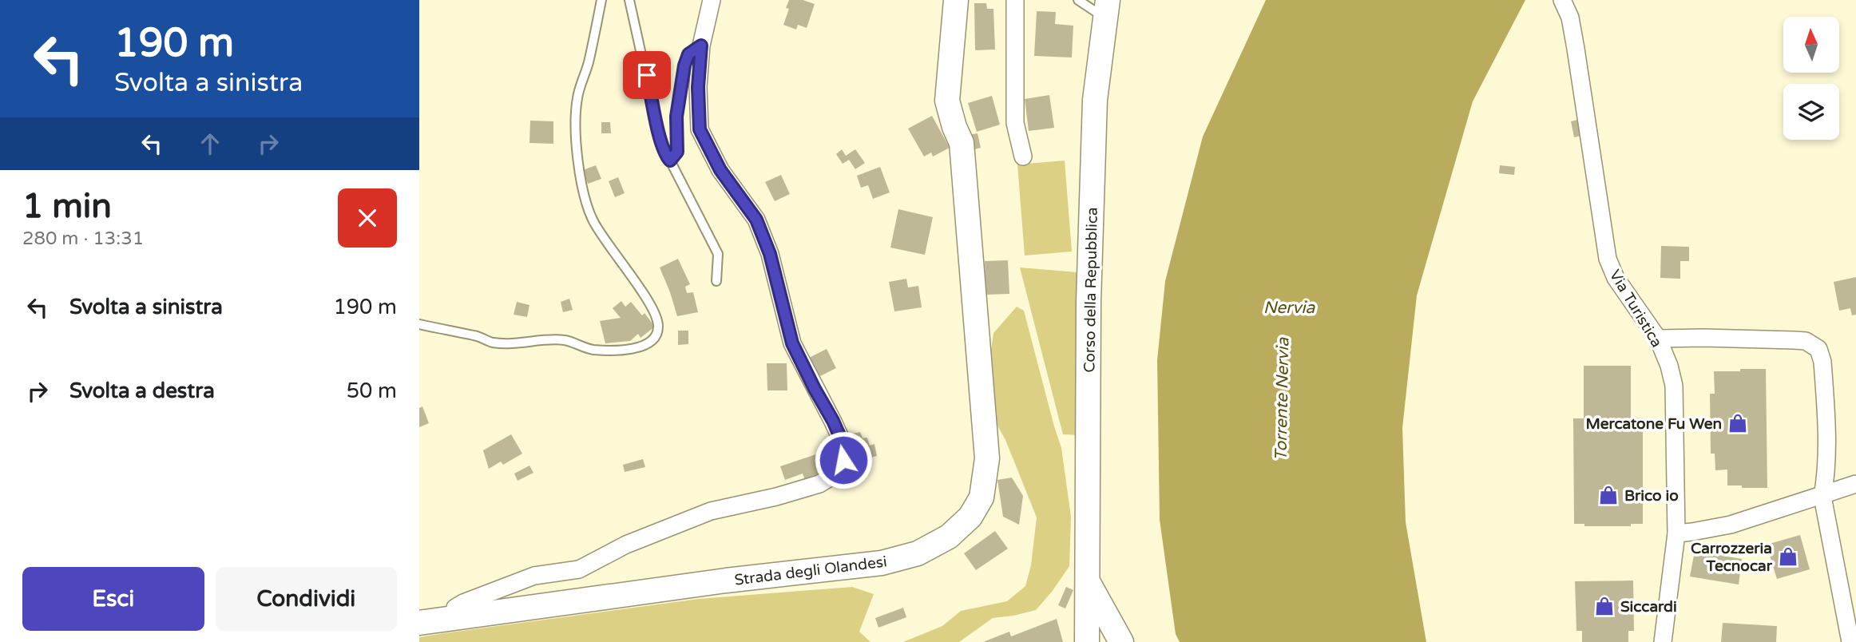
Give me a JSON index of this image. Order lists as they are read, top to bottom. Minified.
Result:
{"streets":{"main road":["Corso della Repubblica","Strada degli Olandesi"],"street":["Via Turistica"]},"water":["Nervia","Torrente Nervia"],"places":{"shop":["Mercatone Fu Wen","Brico io","Carrozzeria Tecnocar","Siccardi"]},"north":"top","page":{"turn":["190 m","Svolta a sinistra"],"heading":["1 min","280 m · 13:31"],"list":[{"name":"Svolta a sinistra","value":"190 m"},{"name":"Svolta a destra","value":"50 m"}],"buttons":["Esci","Condividi"]}}
